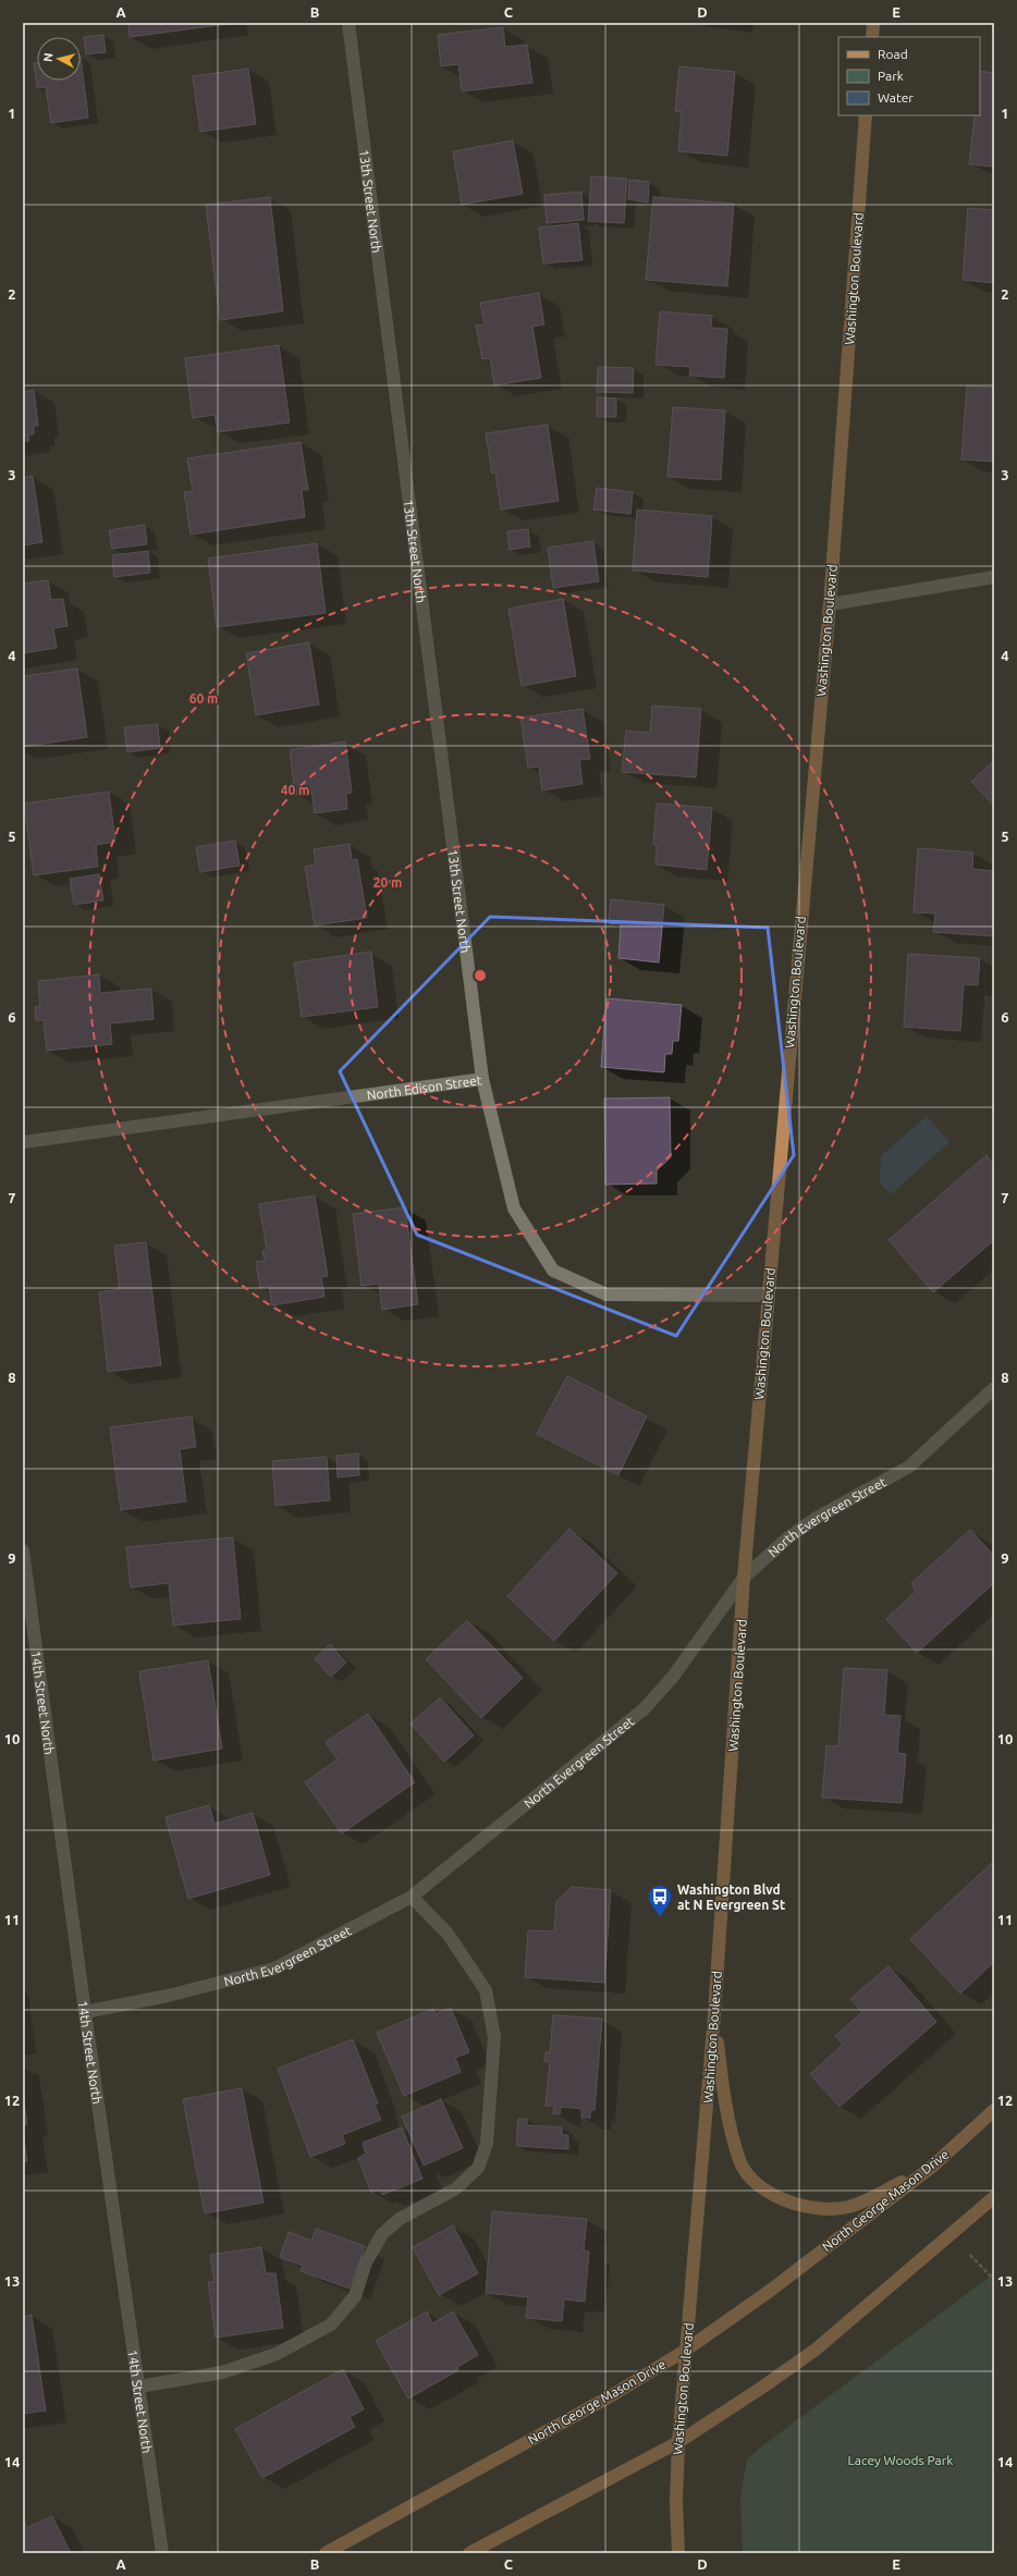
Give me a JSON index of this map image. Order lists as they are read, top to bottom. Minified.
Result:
{"streets":{"main road":["Washington Boulevard","North George Mason Drive"],"street":["13th Street North","North Edison Street","North Evergreen Street","14th Street North"]},"crossings":[["13th Street North","North Edison Street"],["Washington Boulevard","North Edison Street"],["Washington Boulevard","North Evergreen Street"],["Washington Boulevard","North George Mason Drive"],["North Evergreen Street","14th Street North"]],"parks":["Lacey Woods Park"],"places":{"bus stop":["Washington Blvd at N Evergreen St"]},"legend":["Road","Park","Water"],"north":"left","grid":{"columns":["A","B","C","D","E"],"rows":["1","2","3","4","5","6","7","8","9","10","11","12","13","14"]},"rings":["60 m","40 m","20 m"]}
